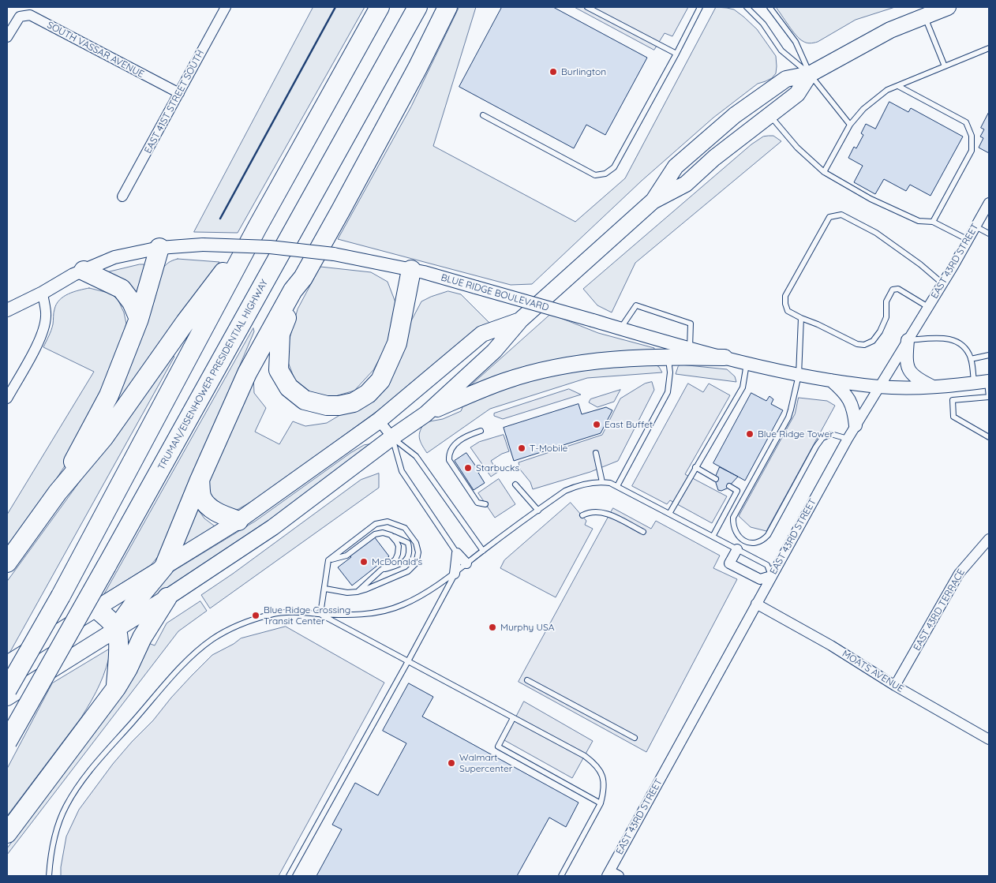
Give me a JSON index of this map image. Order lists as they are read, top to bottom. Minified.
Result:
{"streets":{"highway":["TRUMAN/EISENHOWER PRESIDENTIAL HIGHWAY"],"street":["SOUTH VASSAR AVENUE","EAST 41ST STREET SOUTH","EAST 43RD STREET","BLUE RIDGE BOULEVARD","EAST 43RD TERRACE","MOATS AVENUE"]},"crossings":[["SOUTH VASSAR AVENUE","EAST 41ST STREET SOUTH"],["EAST 43RD STREET","BLUE RIDGE BOULEVARD"],["EAST 43RD STREET","MOATS AVENUE"],["EAST 43RD TERRACE","MOATS AVENUE"]],"places":["Burlington","East Buffet","Blue Ridge Tower","T-Mobile","Starbucks","McDonald's","Blue Ridge Crossing Transit Center","Murphy USA","Walmart Supercenter"]}
